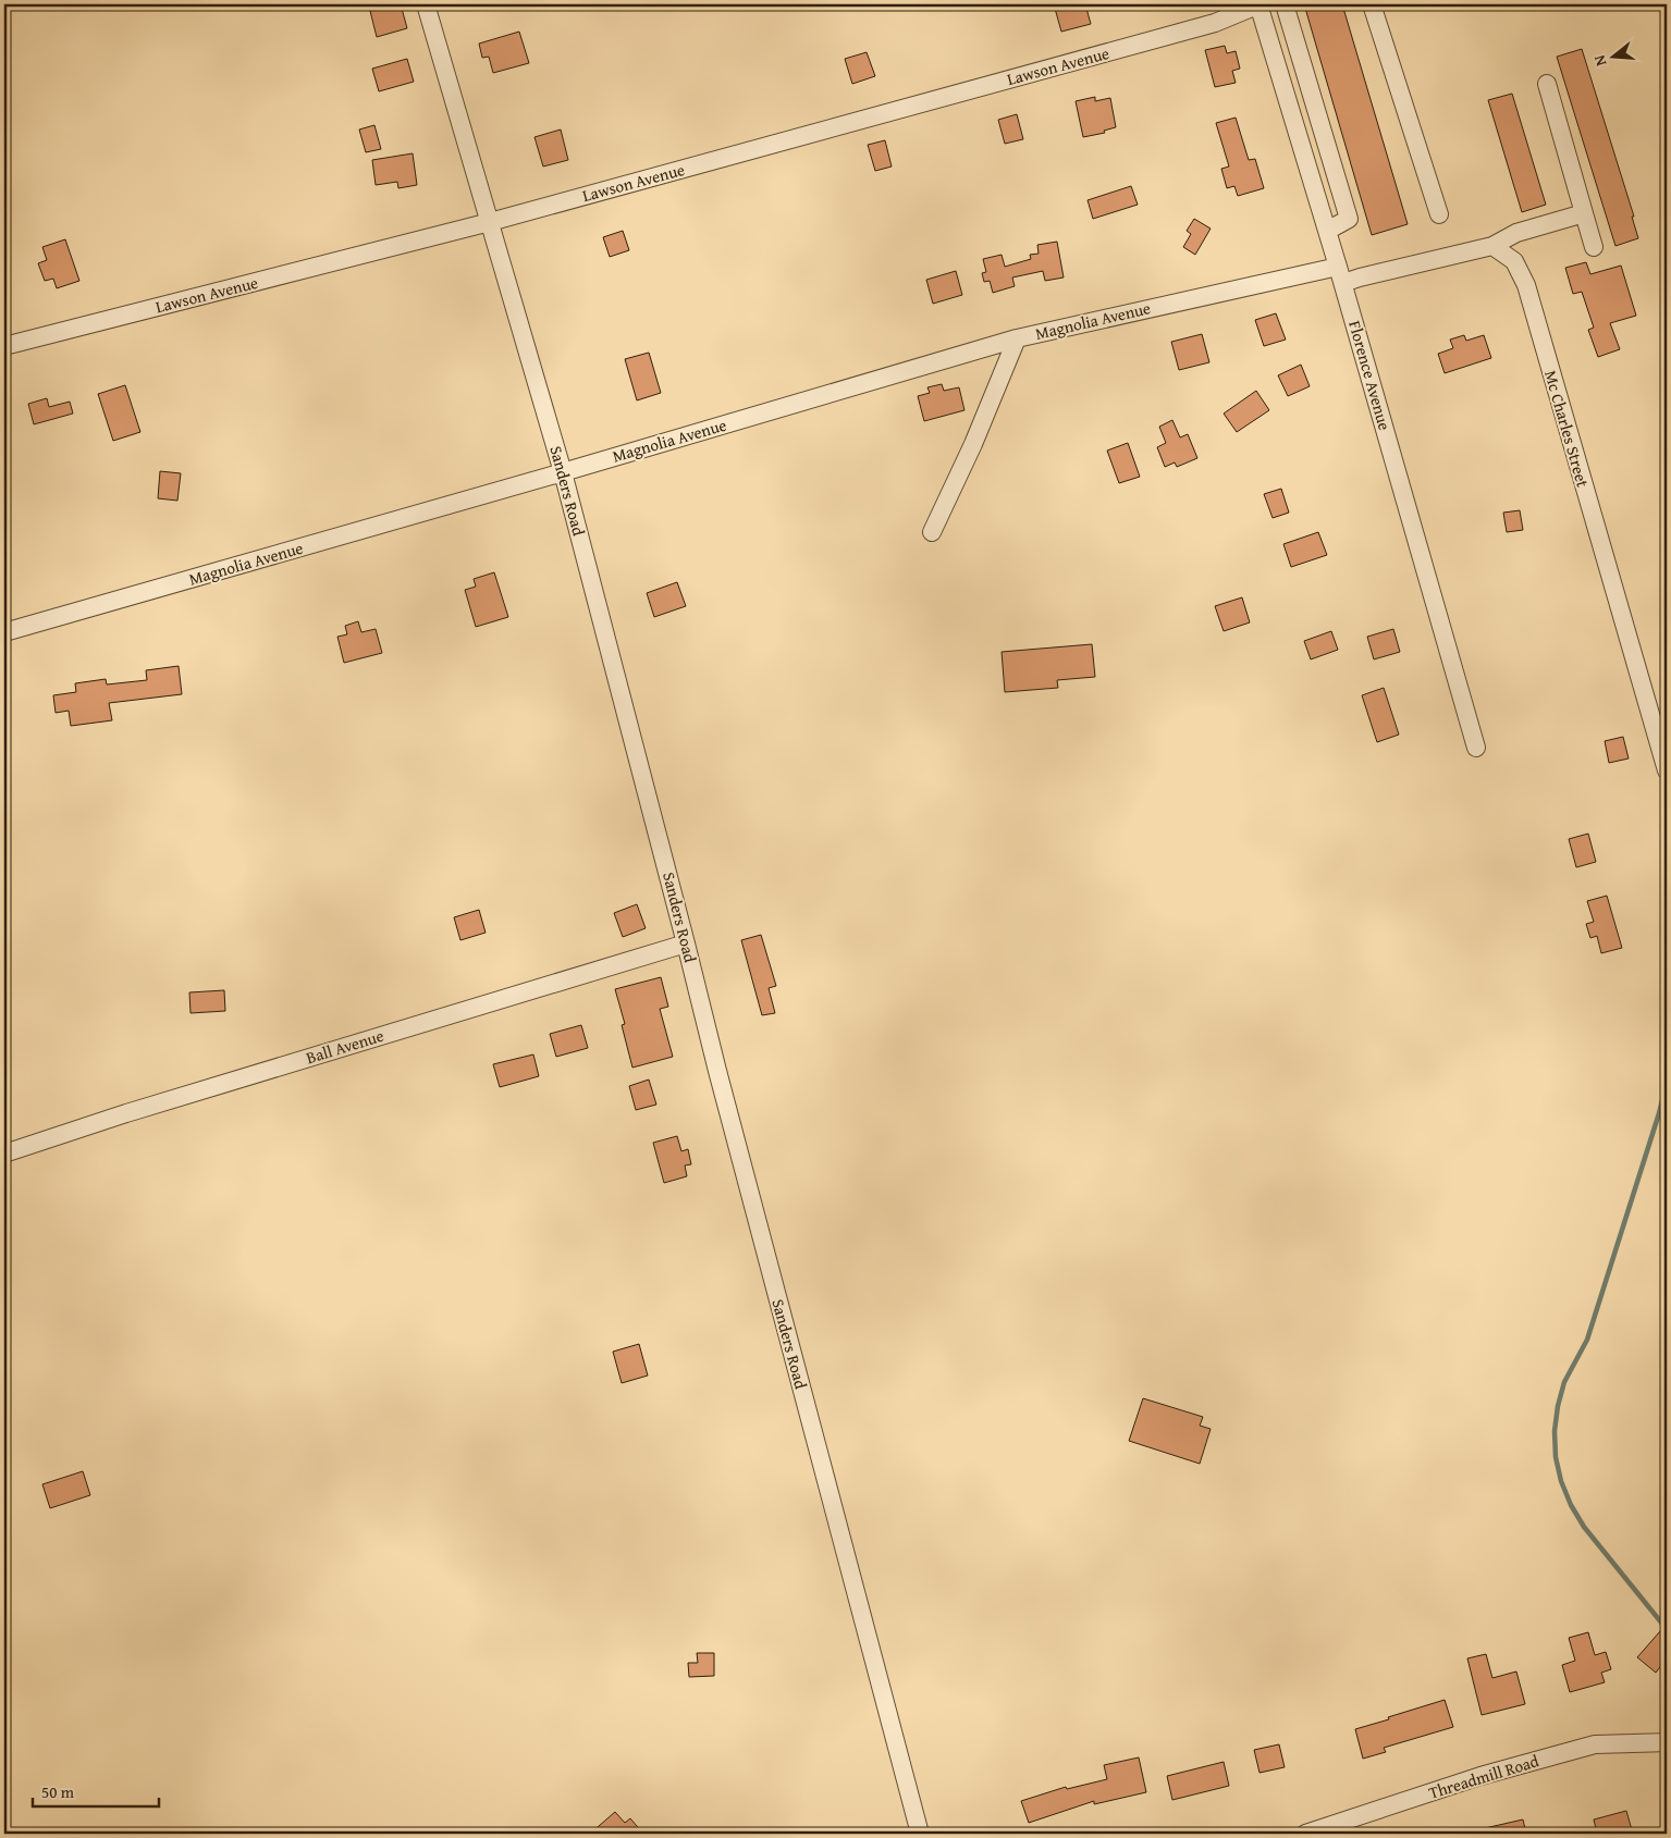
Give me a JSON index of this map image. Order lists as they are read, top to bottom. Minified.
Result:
{"streets":{"street":["Lawson Avenue","Magnolia Avenue","Florence Avenue","Mc Charles Street","Sanders Road","Ball Avenue","Threadmill Road"]},"crossings":[["Lawson Avenue","Florence Avenue"],["Lawson Avenue","Sanders Road"],["Magnolia Avenue","Florence Avenue"],["Magnolia Avenue","Sanders Road"],["Sanders Road","Ball Avenue"]],"scale_bar":"50 m","north":"left"}
